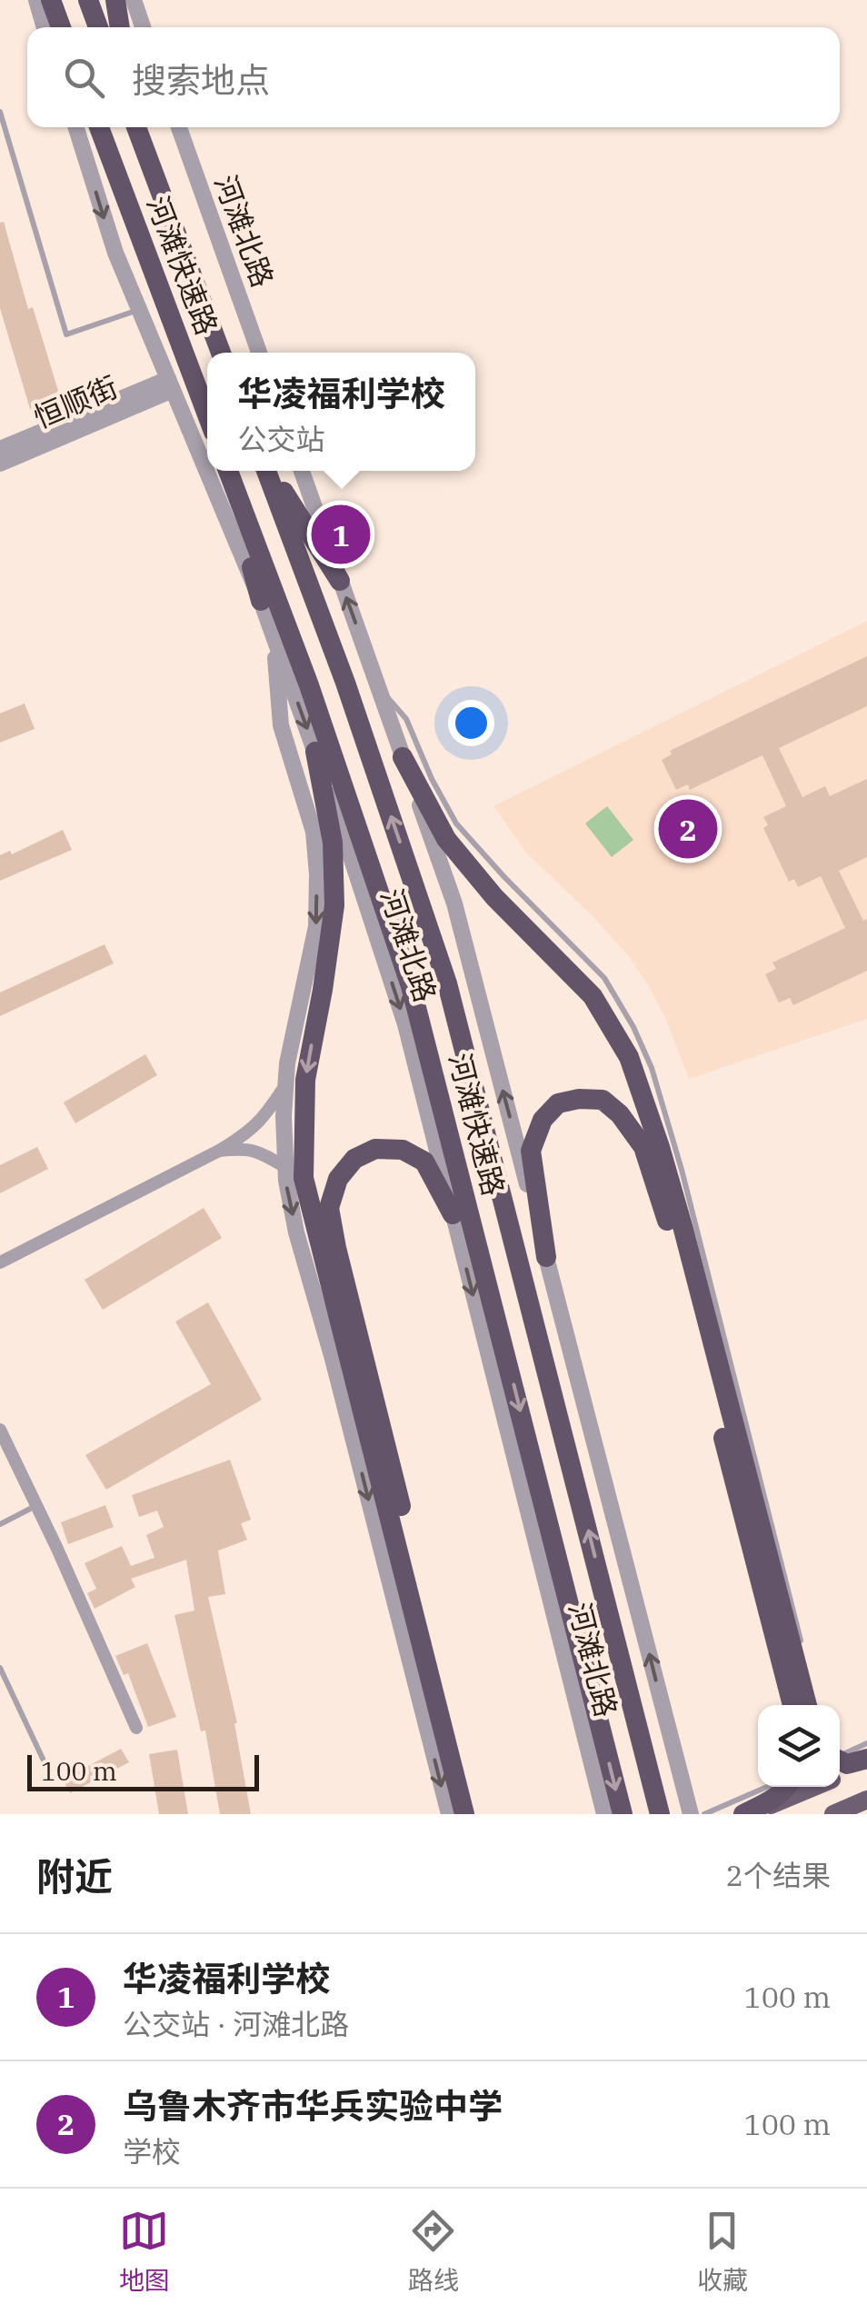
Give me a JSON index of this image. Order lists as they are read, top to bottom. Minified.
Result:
{"streets":{"highway":["河滩快速路"],"street":["河滩北路","恒顺街"]},"crossings":[["河滩北路","恒顺街"]],"scale_bar":"100 m","page":{"search":"搜索地点","popup":["华凌福利学校","公交站"],"pins":["1","2"],"scale":"100 m","heading":["附近","2个结果"],"list":[{"mark":"1","name":"华凌福利学校","note":"公交站 · 河滩北路","value":"100 m"},{"mark":"2","name":"乌鲁木齐市华兵实验中学","note":"学校","value":"100 m"}],"nav":["地图","路线","收藏"]}}
